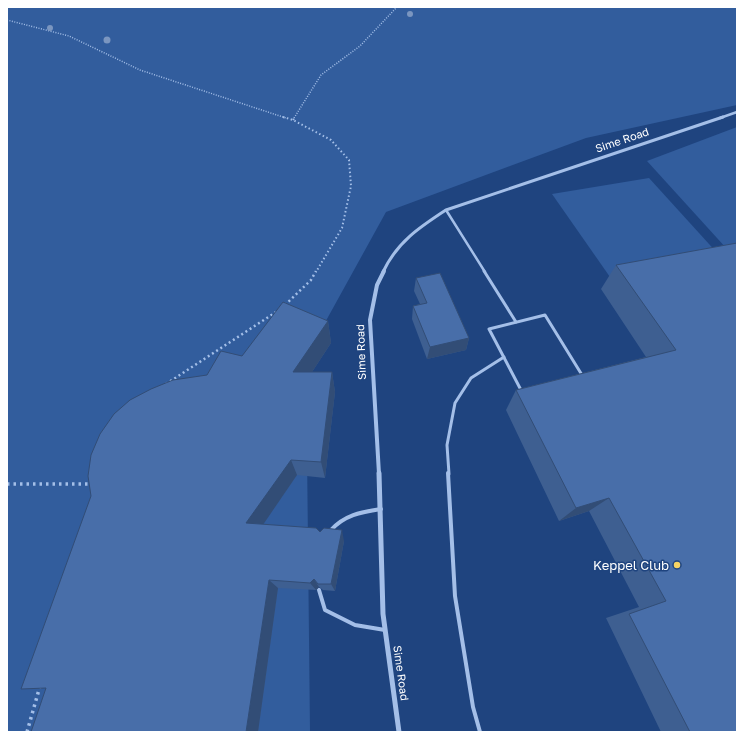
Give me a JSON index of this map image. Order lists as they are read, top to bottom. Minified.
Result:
{"streets":{"street":["Sime Road"]},"places":["Keppel Club"]}
